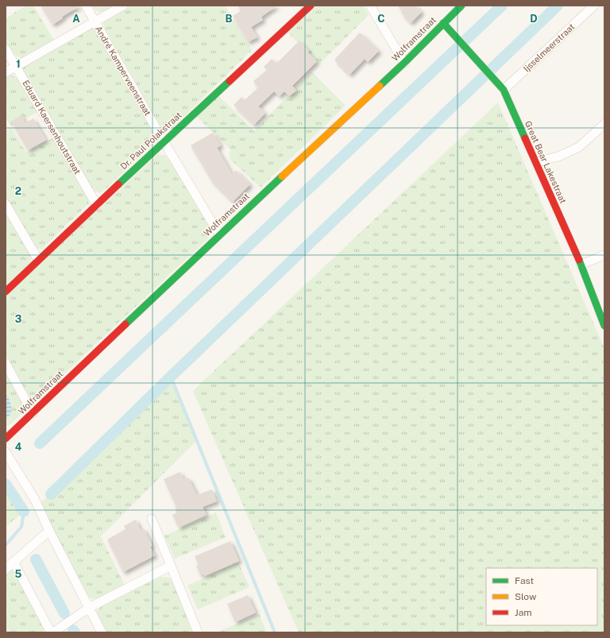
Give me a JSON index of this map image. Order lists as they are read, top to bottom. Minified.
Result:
{"streets":{"street":["Wolframstraat","Ijsselmeerstraat","André Kamperveenstraat","Eduard Kaersenhoutstraat","Dr. Paul Polakstraat","Great Bear Lakestraat"]},"crossings":[["Wolframstraat","André Kamperveenstraat"],["Wolframstraat","Great Bear Lakestraat"],["Ijsselmeerstraat","Great Bear Lakestraat"],["André Kamperveenstraat","Dr. Paul Polakstraat"],["Eduard Kaersenhoutstraat","Dr. Paul Polakstraat"]],"legend":["Fast","Slow","Jam"],"grid":{"columns":["A","B","C","D"],"rows":["1","2","3","4","5"]}}
